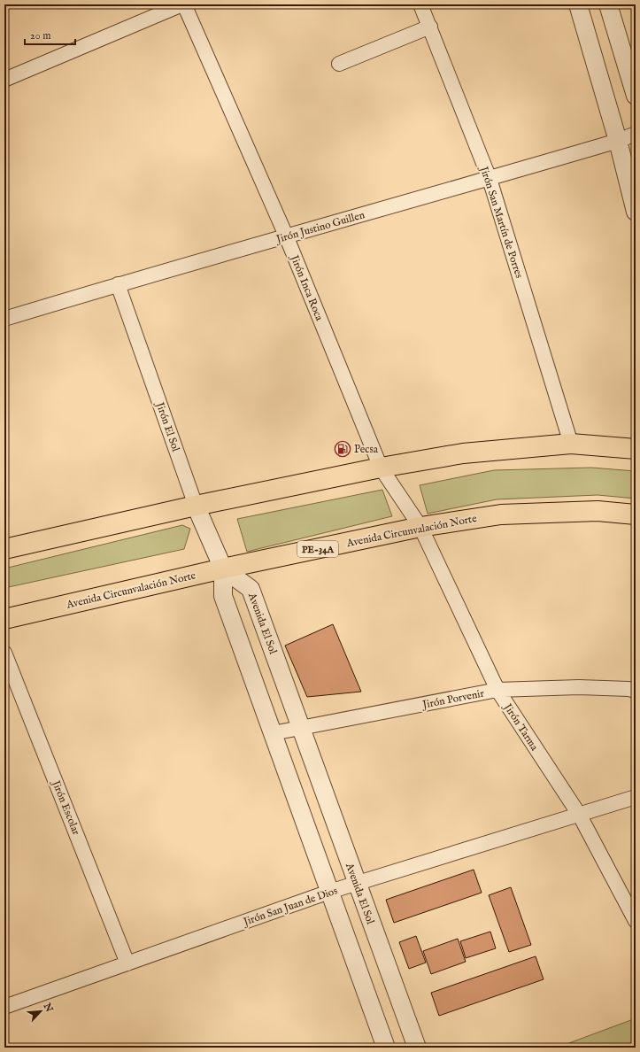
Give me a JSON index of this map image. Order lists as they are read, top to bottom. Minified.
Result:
{"streets":{"highway":["Avenida Circunvalación Norte","PE-34A"],"street":["Jirón San Martín de Porres","Jirón Justino Guillen","Jirón Inca Roca","Jirón El Sol","Avenida El Sol","Jirón Porvenir","Jirón Tarma","Jirón Escolar","Jirón San Juan de Dios"]},"crossings":[["Jirón San Martín de Porres","Jirón Justino Guillen"],["Jirón Justino Guillen","Jirón Inca Roca"],["Jirón Justino Guillen","Jirón El Sol"],["Jirón Inca Roca","Avenida Circunvalación Norte"],["Jirón Inca Roca","Jirón Tarma"],["Jirón El Sol","Avenida Circunvalación Norte"],["Jirón El Sol","Avenida El Sol"],["Avenida Circunvalación Norte","Avenida El Sol"],["Avenida Circunvalación Norte","Jirón Tarma"],["Avenida El Sol","Jirón Porvenir"],["Avenida El Sol","Jirón San Juan de Dios"],["Jirón Porvenir","Jirón Tarma"],["Jirón Tarma","Jirón San Juan de Dios"],["Jirón Escolar","Jirón San Juan de Dios"]],"places":{"fuel station":["Pecsa"]},"scale_bar":"20 m","north":"top right"}
